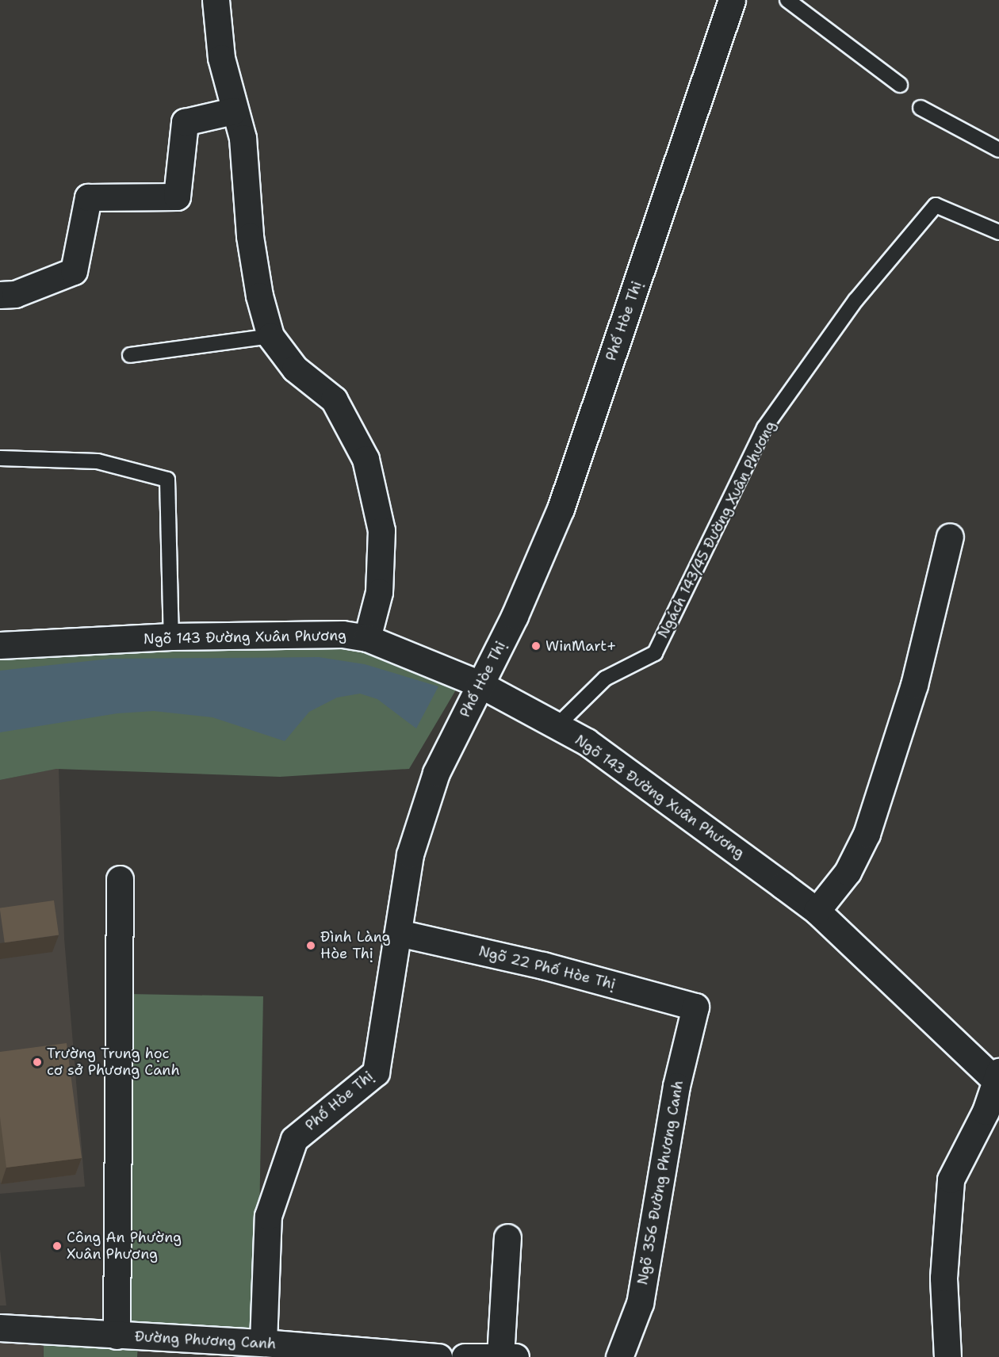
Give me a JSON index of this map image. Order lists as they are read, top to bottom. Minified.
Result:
{"streets":{"street":["Phố Hòe Thị","Ngõ 143 Đường Xuân Phương","Ngõ 22 Phố Hòe Thị","Ngõ 356 Đường Phương Canh","Đường Phương Canh"],"lane":["Ngách 143/45 Đường Xuân Phương"]},"crossings":[["Phố Hòe Thị","Ngõ 143 Đường Xuân Phương"],["Phố Hòe Thị","Ngõ 22 Phố Hòe Thị"],["Phố Hòe Thị","Đường Phương Canh"],["Ngách 143/45 Đường Xuân Phương","Ngõ 143 Đường Xuân Phương"],["Ngõ 22 Phố Hòe Thị","Ngõ 356 Đường Phương Canh"]],"places":["WinMart+","Đình Làng Hòe Thị","Trường Trung học cơ sở Phương Canh","Công An Phường Xuân Phương"]}
